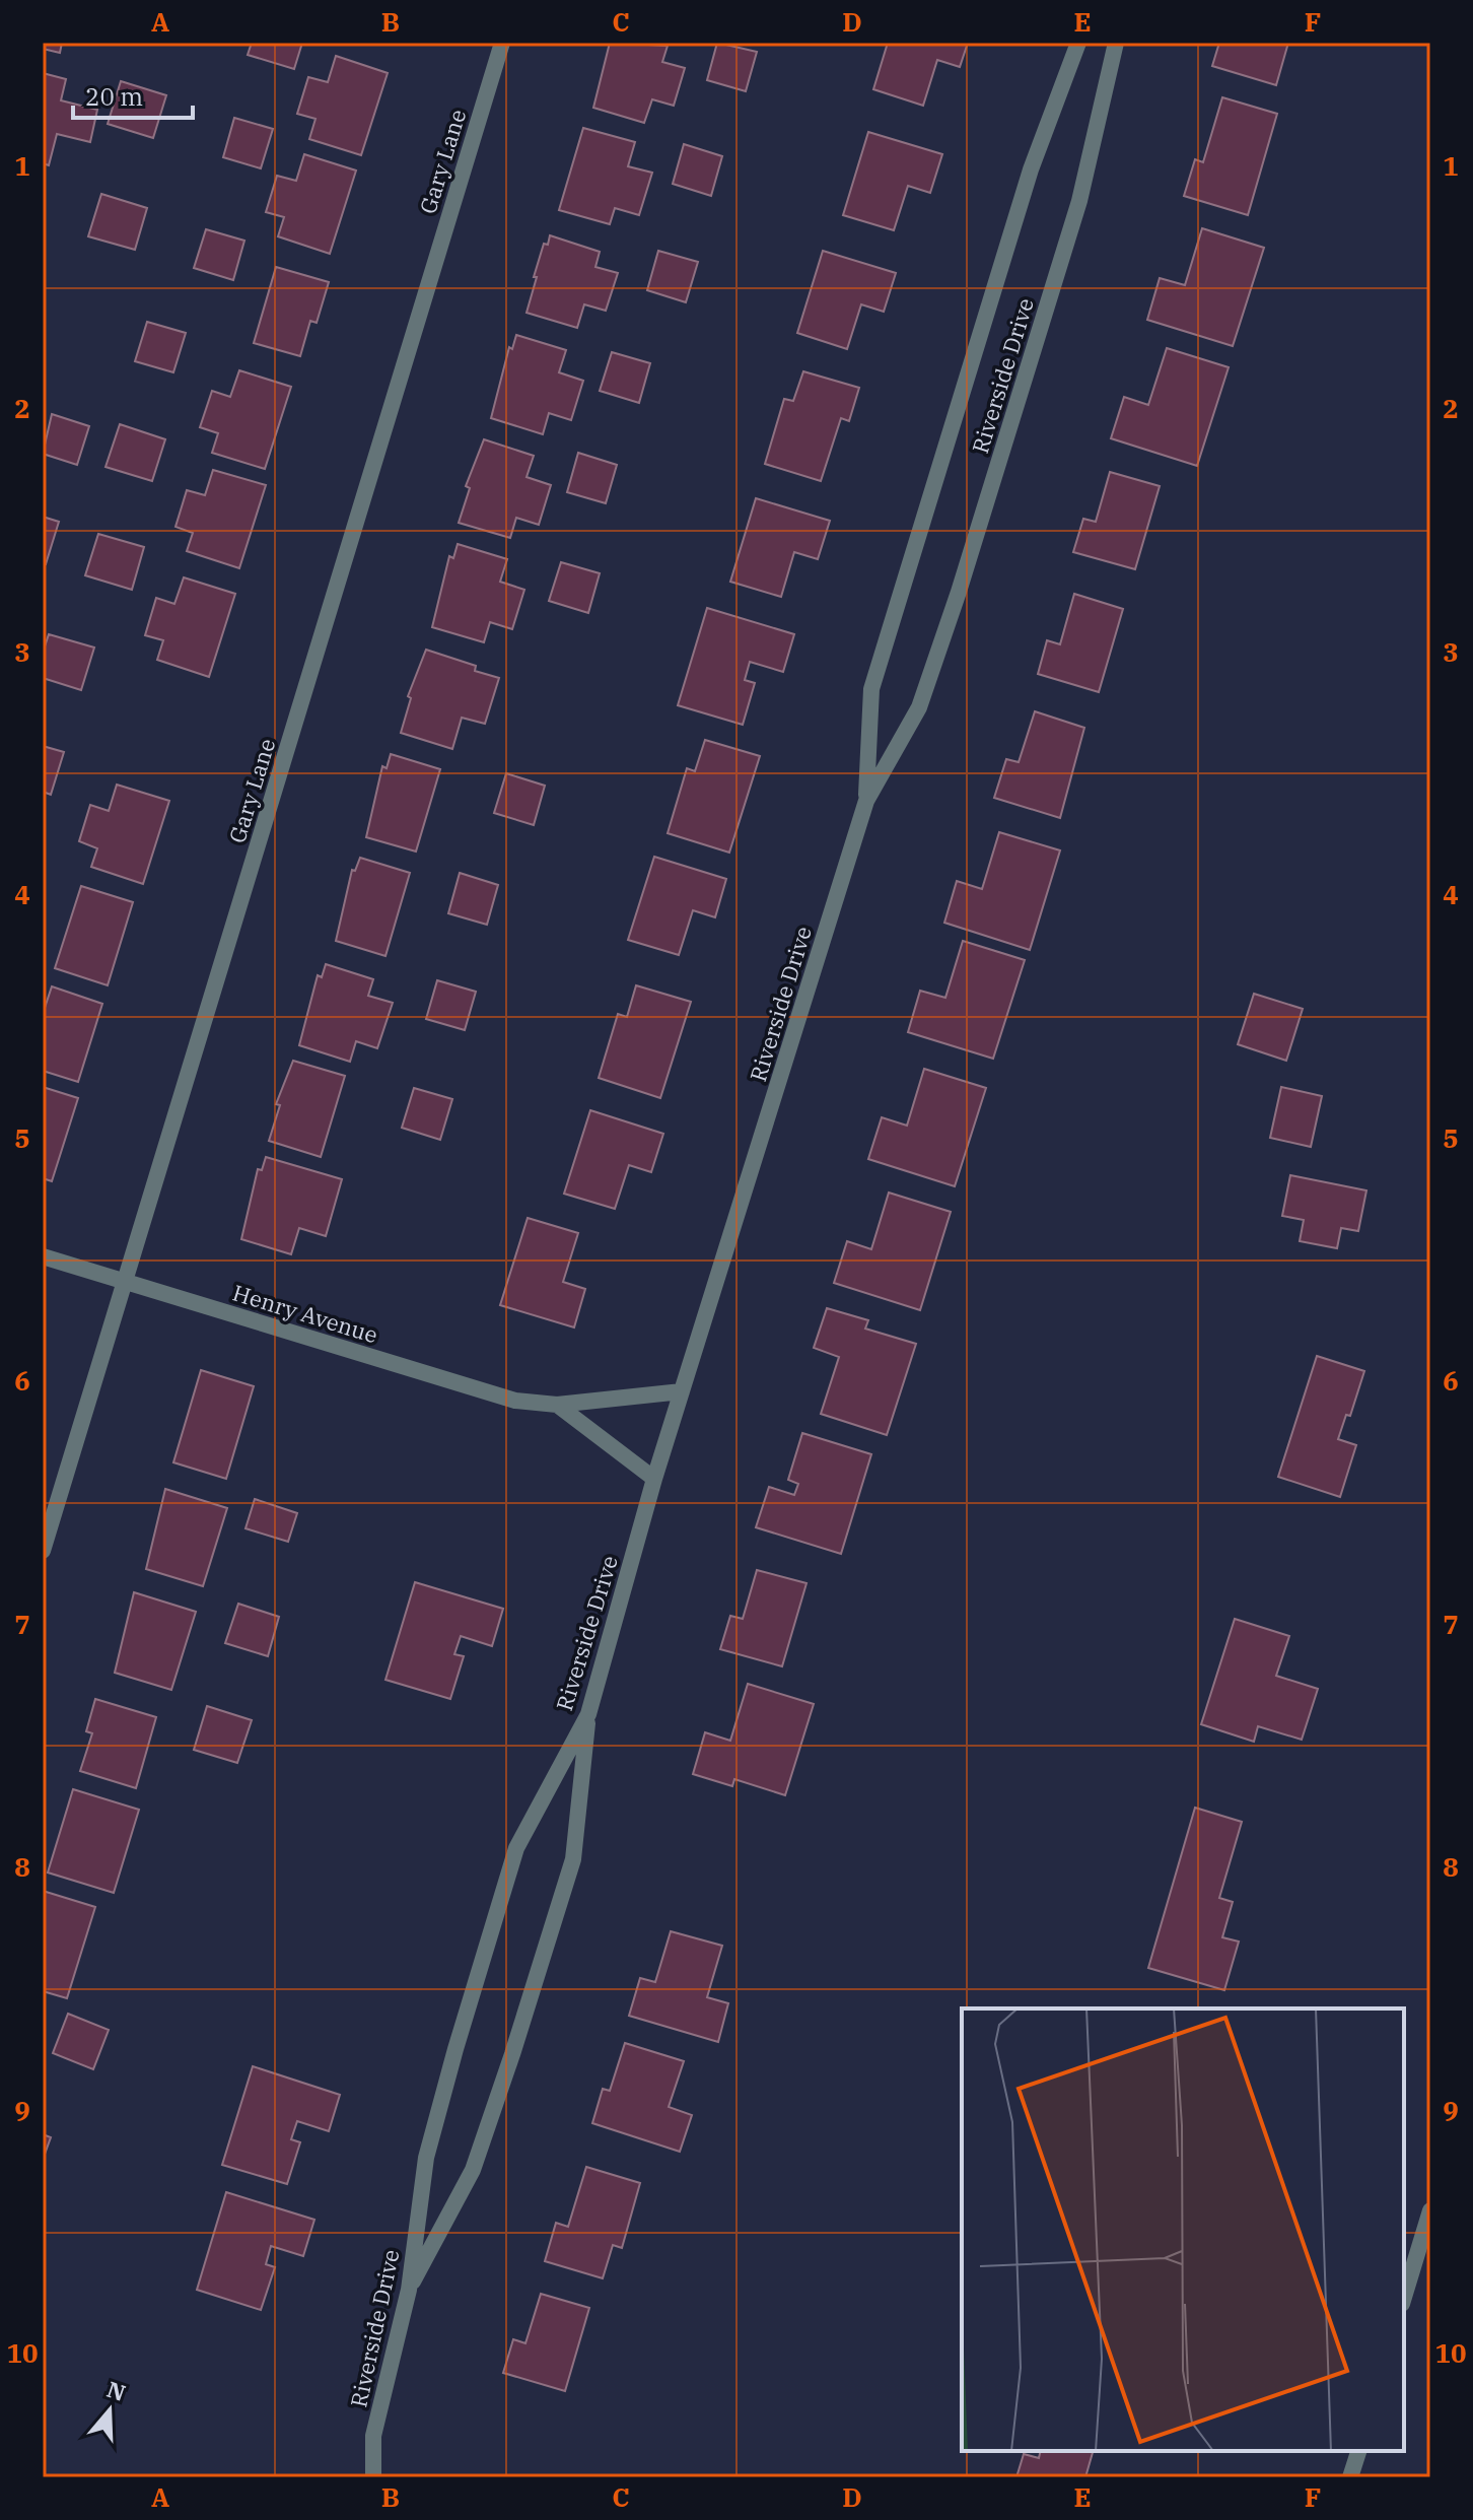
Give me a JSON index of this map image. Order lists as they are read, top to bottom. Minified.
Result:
{"streets":{"street":["Gary Lane","Riverside Drive","Henry Avenue"]},"crossings":[["Gary Lane","Henry Avenue"],["Riverside Drive","Henry Avenue"]],"scale_bar":"20 m","north":"top","grid":{"columns":["A","B","C","D","E","F"],"rows":["1","2","3","4","5","6","7","8","9","10"]}}
